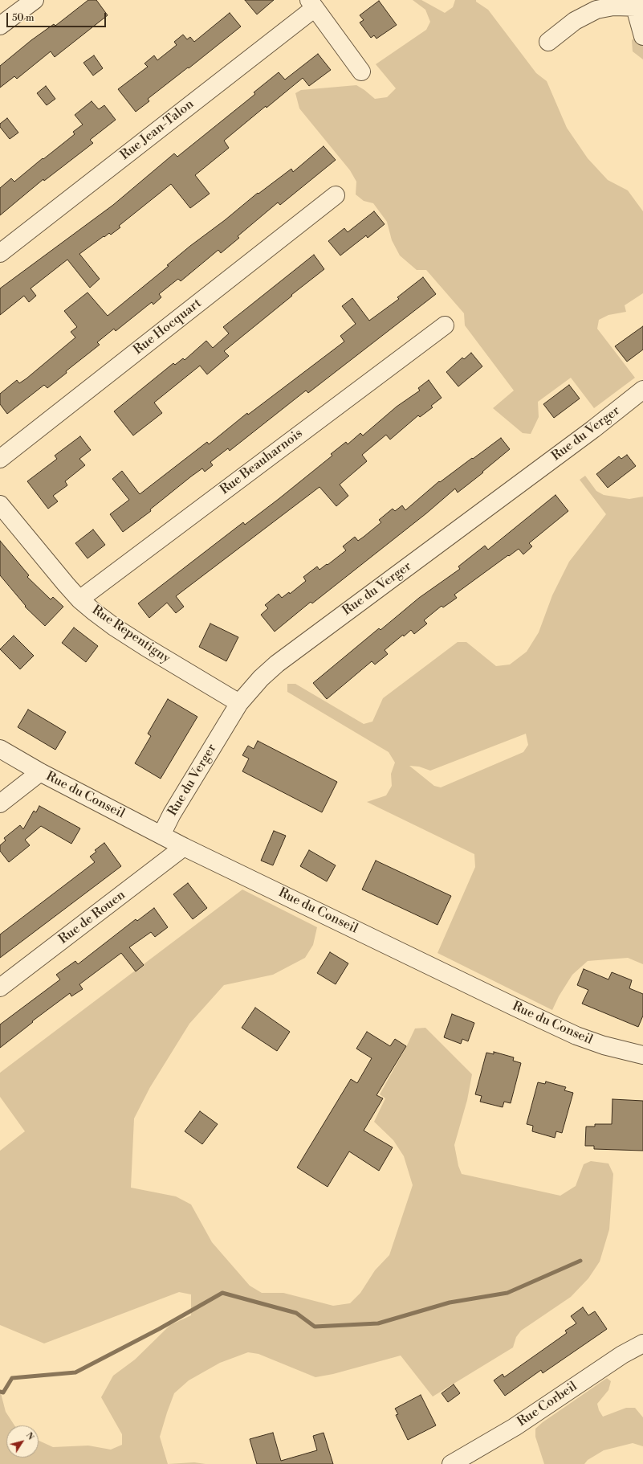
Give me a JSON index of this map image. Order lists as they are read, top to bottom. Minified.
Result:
{"streets":{"street":["Rue Jean-Talon","Rue Hocquart","Rue du Verger","Rue Beauharnois","Rue Repentigny","Rue du Conseil","Rue de Rouen","Rue Corbeil"]},"crossings":[["Rue du Verger","Rue Repentigny"],["Rue du Verger","Rue du Conseil"],["Rue Beauharnois","Rue Repentigny"],["Rue du Conseil","Rue de Rouen"]],"scale_bar":"50 m","north":"top right"}
